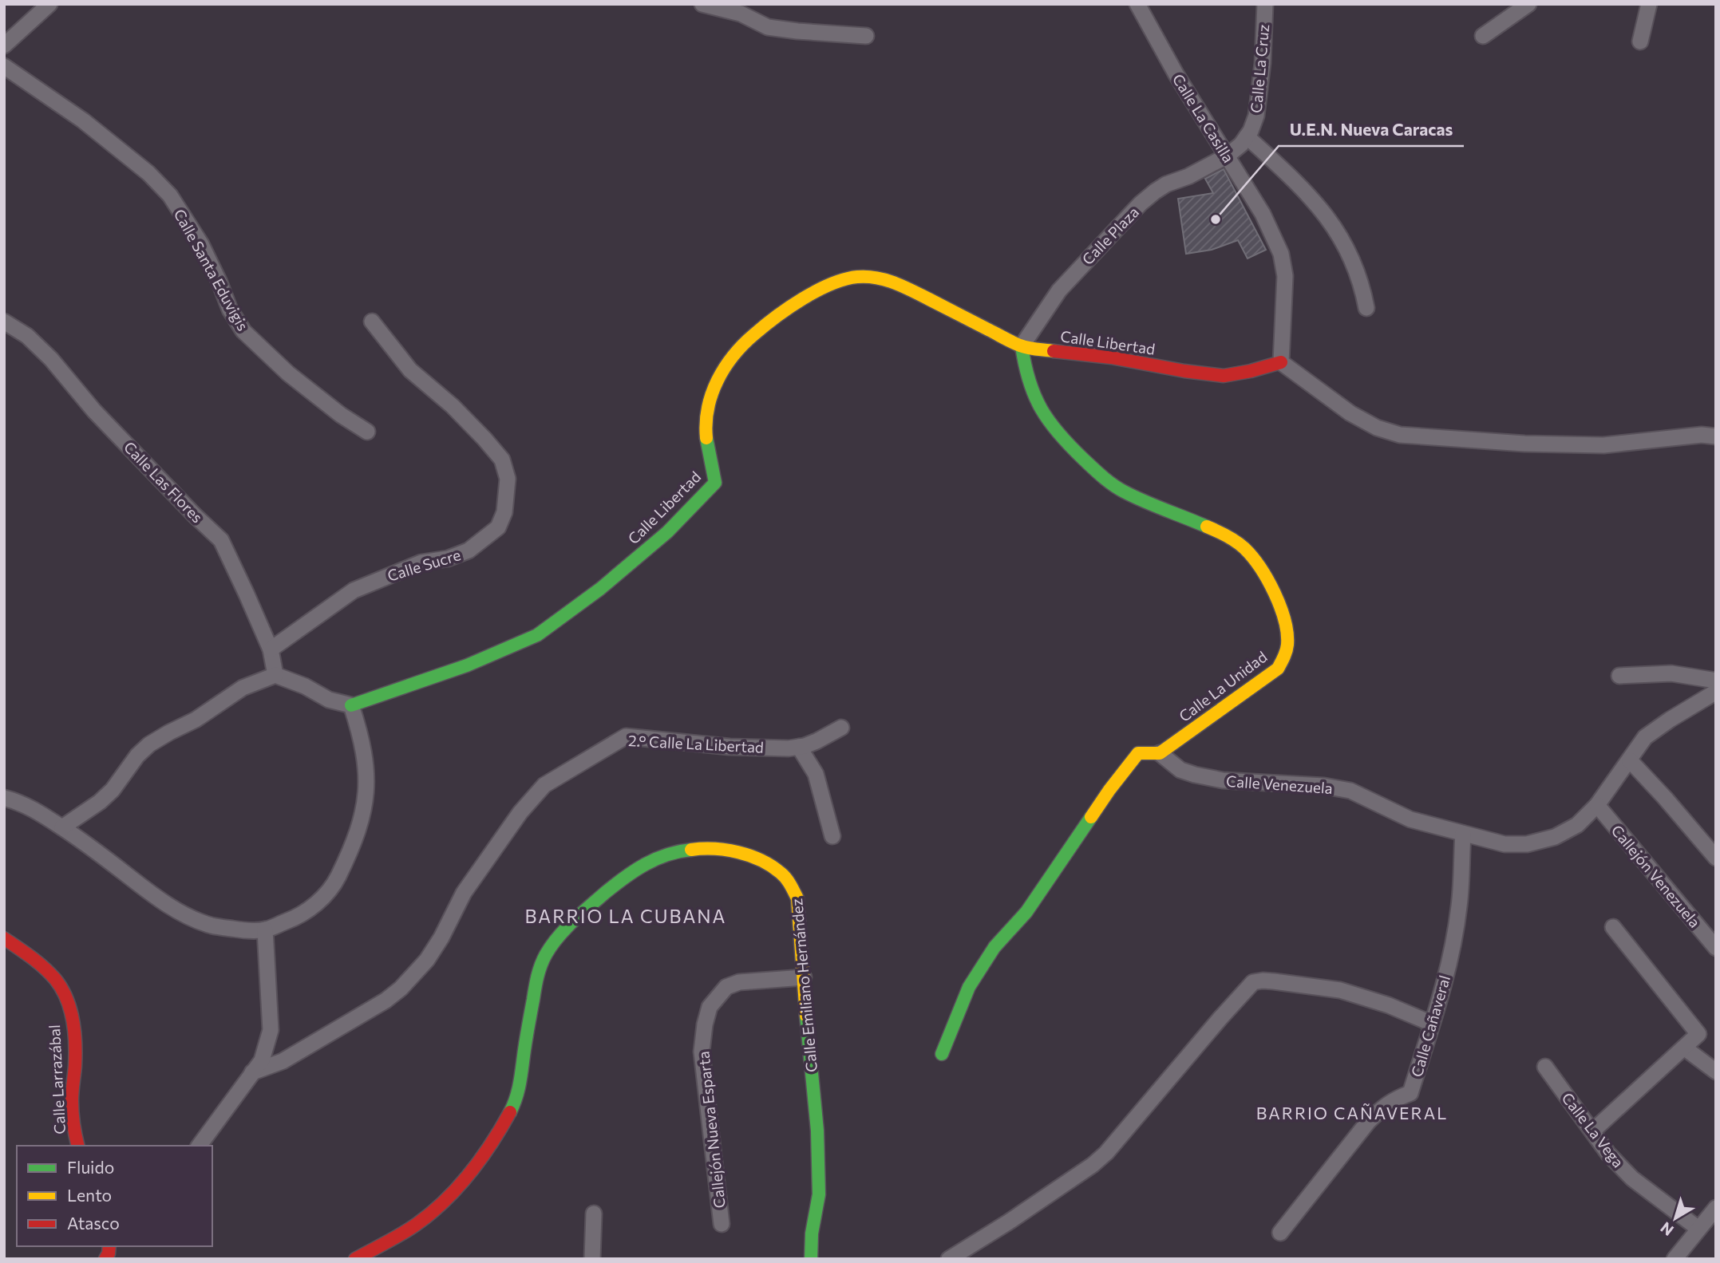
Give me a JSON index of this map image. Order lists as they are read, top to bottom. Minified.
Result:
{"streets":{"street":["Calle La Cruz","Calle La Casilla","Calle Plaza","Calle Santa Eduvigis","Calle Libertad","Calle Las Flores","Calle Sucre","Calle La Unidad","2.° Calle La Libertad","Calle Venezuela","Callejón Venezuela","Calle Emiliano Hernández","Calle Cañaveral","Calle Larrazábal","Callejón Nueva Esparta","Calle La Vega"]},"crossings":[["Calle La Cruz","Calle La Casilla"],["Calle La Cruz","Calle Plaza"],["Calle La Casilla","Calle Plaza"],["Calle La Casilla","Calle Libertad"],["Calle Plaza","Calle Libertad"],["Calle Plaza","Calle La Unidad"],["Calle Libertad","Calle La Unidad"],["Calle Las Flores","Calle Sucre"],["Calle La Unidad","Calle Venezuela"],["Calle Venezuela","Callejón Venezuela"],["Calle Venezuela","Calle Cañaveral"],["Calle Emiliano Hernández","Callejón Nueva Esparta"]],"districts":["BARRIO LA CUBANA","BARRIO CAÑAVERAL"],"places":["U.E.N. Nueva Caracas"],"legend":["Fluido","Lento","Atasco"],"north":"bottom left"}
